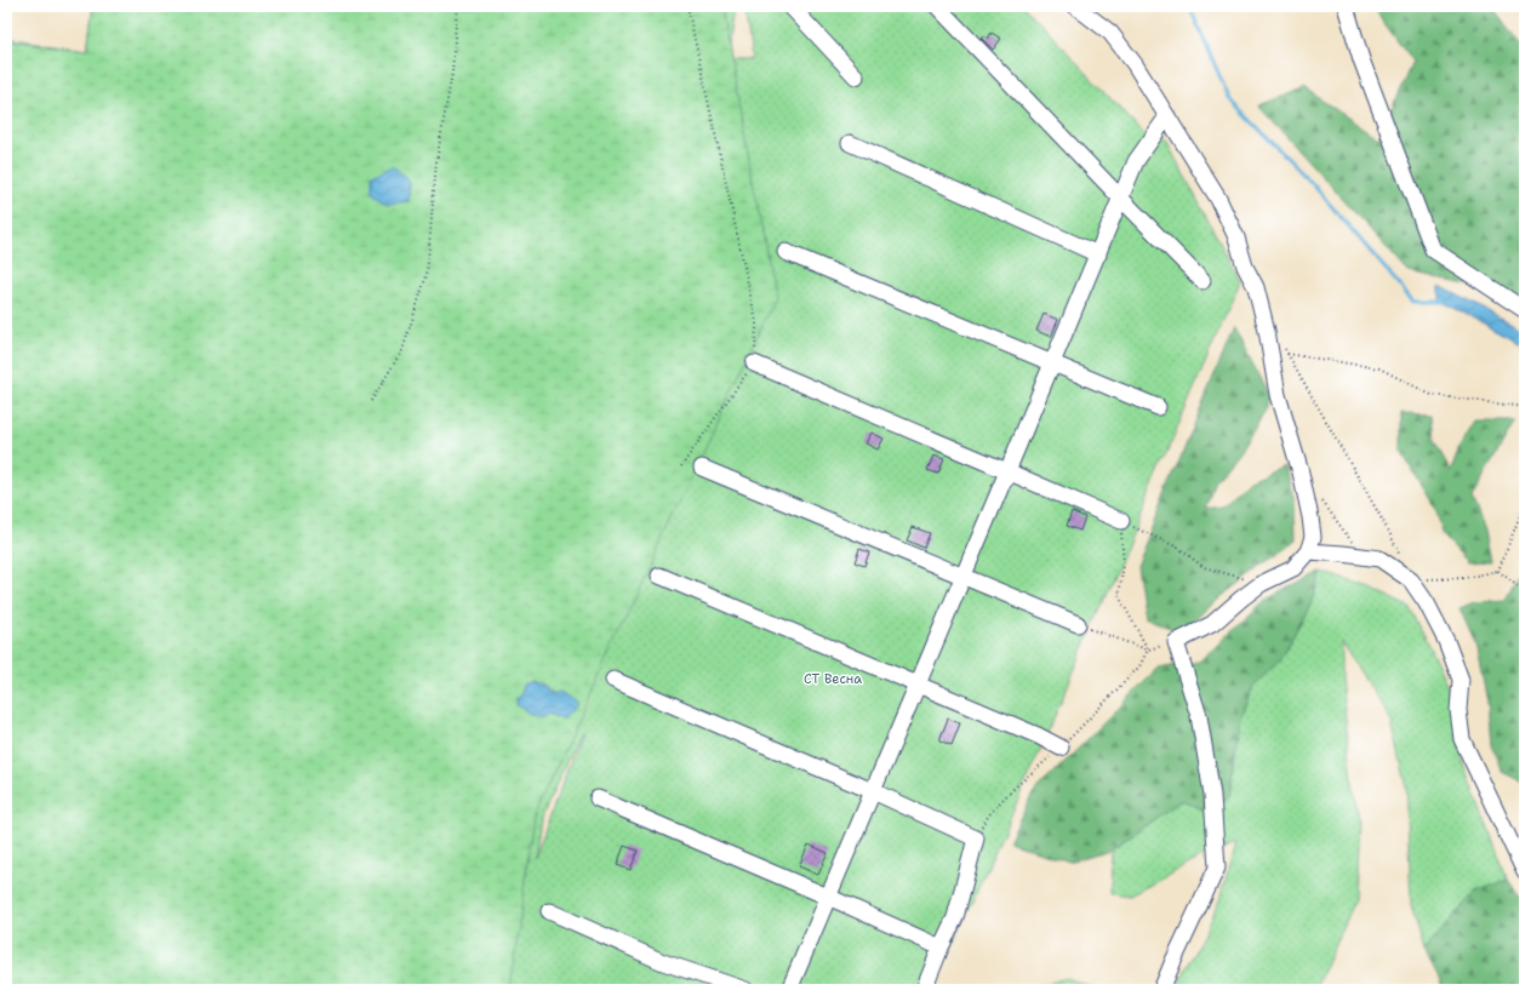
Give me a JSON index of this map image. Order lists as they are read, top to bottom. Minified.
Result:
{"parks":["СТ Весна"]}
